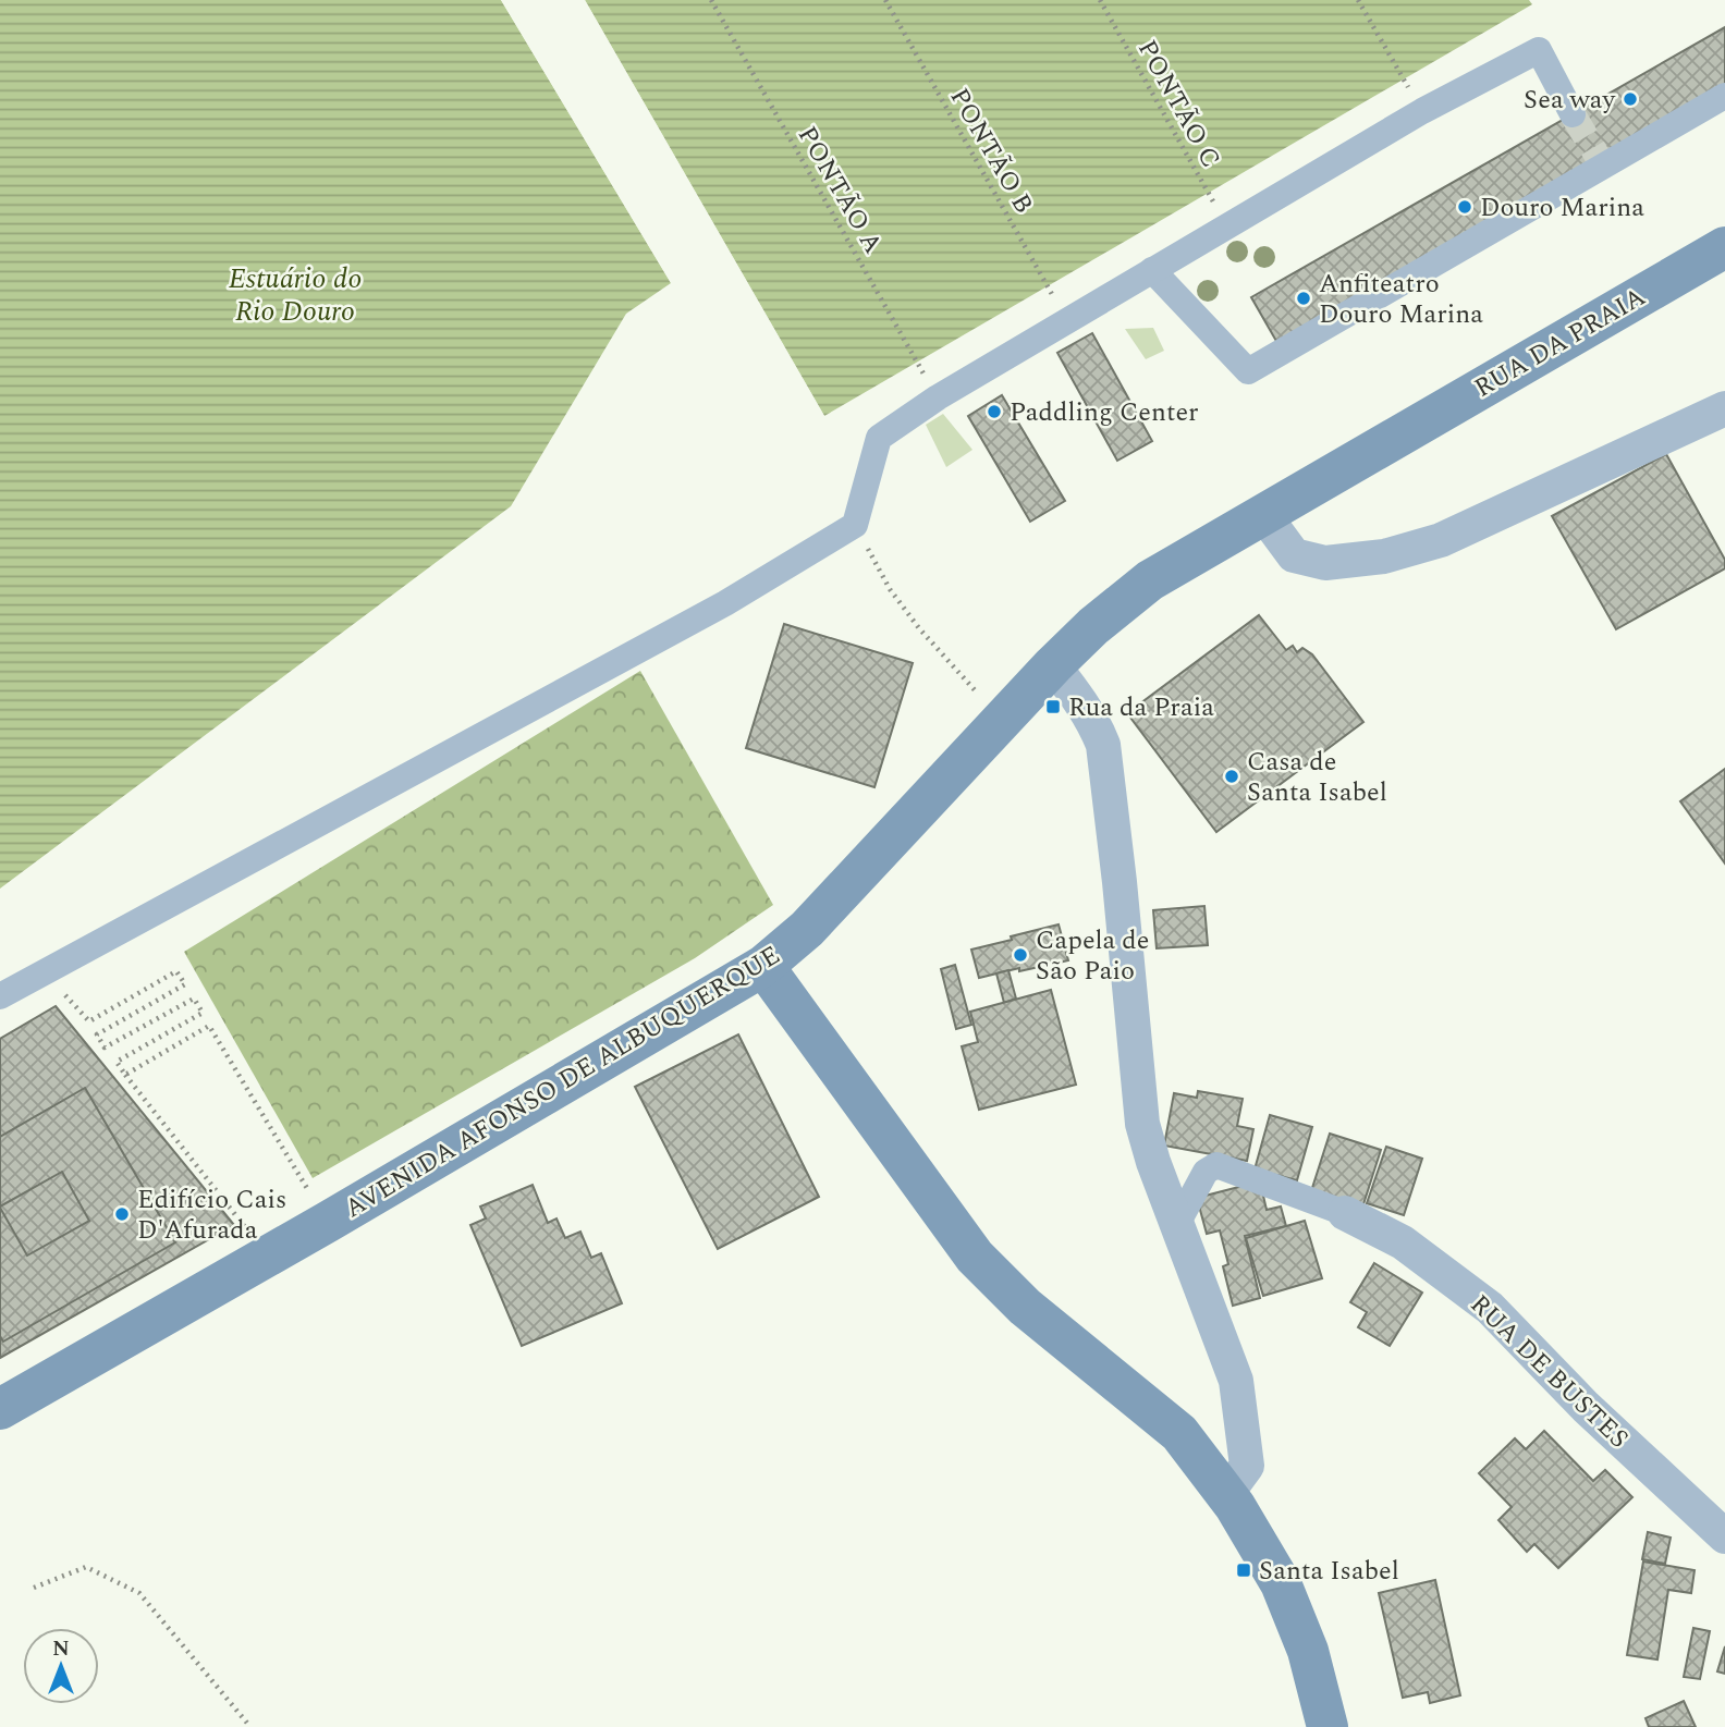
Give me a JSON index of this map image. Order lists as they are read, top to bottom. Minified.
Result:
{"streets":{"main road":["RUA DA PRAIA","AVENIDA AFONSO DE ALBUQUERQUE"],"street":["RUA DE BUSTES"],"path":["PONTÃO C","PONTÃO B","PONTÃO A"]},"crossings":[["RUA DA PRAIA","AVENIDA AFONSO DE ALBUQUERQUE"]],"water":["Estuário do Rio Douro"],"places":{"other":["Sea way","Douro Marina","Anfiteatro Douro Marina","Paddling Center","Casa de Santa Isabel","Capela de São Paio","Edifício Cais D'Afurada"],"transit":["Rua da Praia","Santa Isabel"]},"north":"top"}
